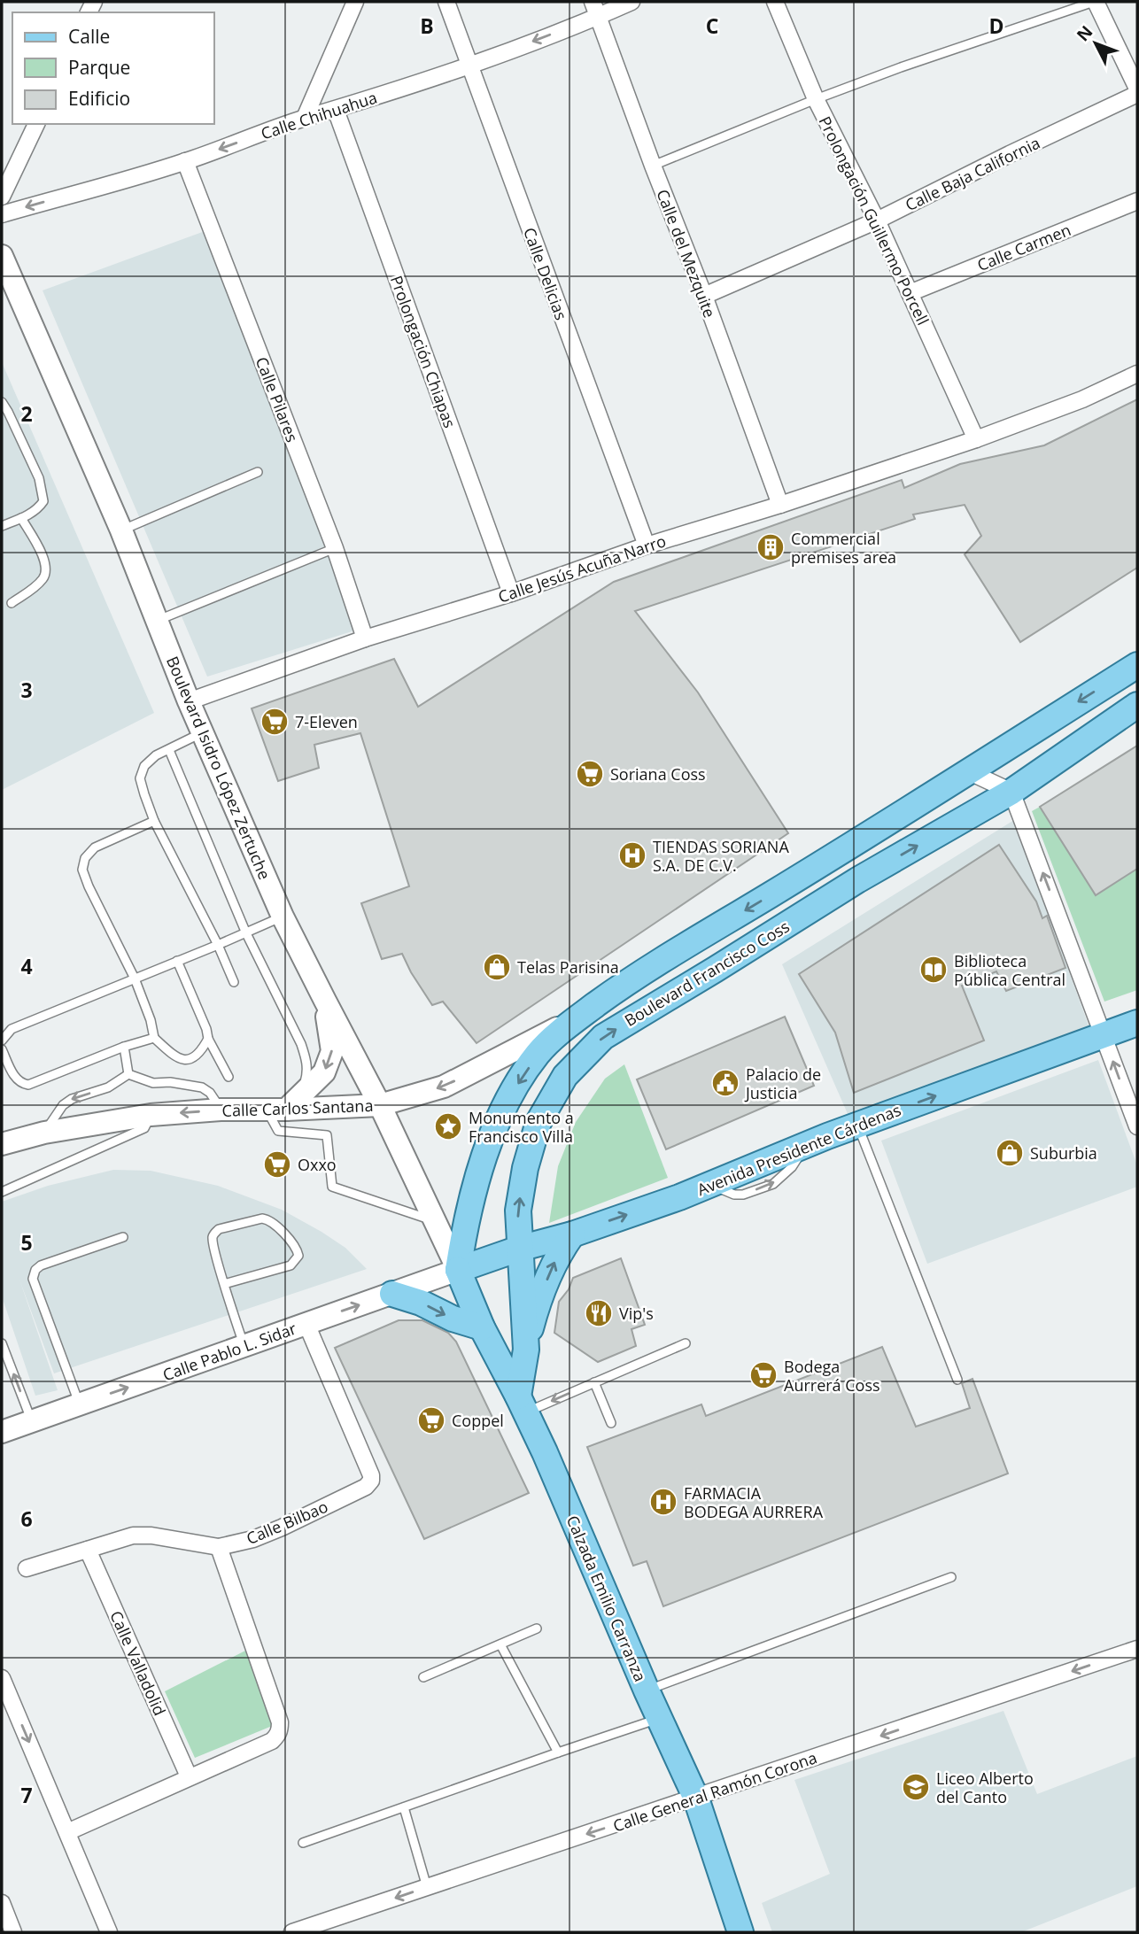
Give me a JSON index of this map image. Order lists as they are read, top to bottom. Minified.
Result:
{"streets":{"main road":["Boulevard Isidro López Zertuche","Boulevard Francisco Coss","Calle Carlos Santana","Avenida Presidente Cárdenas","Calle Pablo L. Sidar","Calzada Emilio Carranza"],"street":["Calle Chihuahua","Calle Baja California","Prolongación Guillermo Porcell","Calle Carmen","Calle del Mezquite","Calle Delicias","Prolongación Chiapas","Calle Pilares","Calle Jesús Acuña Narro","Calle Bilbao","Calle Valladolid","Calle General Ramón Corona"]},"crossings":[["Calle Chihuahua","Calle del Mezquite"],["Calle Chihuahua","Calle Delicias"],["Calle Chihuahua","Prolongación Chiapas"],["Calle Chihuahua","Calle Pilares"],["Calle Baja California","Prolongación Guillermo Porcell"],["Calle Baja California","Calle del Mezquite"],["Prolongación Guillermo Porcell","Calle Carmen"],["Prolongación Guillermo Porcell","Calle Jesús Acuña Narro"],["Calle del Mezquite","Calle Jesús Acuña Narro"],["Calle Delicias","Calle Jesús Acuña Narro"],["Prolongación Chiapas","Calle Jesús Acuña Narro"],["Calle Pilares","Calle Jesús Acuña Narro"],["Calle Jesús Acuña Narro","Boulevard Isidro López Zertuche"],["Boulevard Isidro López Zertuche","Boulevard Francisco Coss"],["Boulevard Isidro López Zertuche","Calle Carlos Santana"],["Boulevard Isidro López Zertuche","Avenida Presidente Cárdenas"],["Boulevard Isidro López Zertuche","Calle Pablo L. Sidar"],["Boulevard Isidro López Zertuche","Calzada Emilio Carranza"],["Boulevard Francisco Coss","Calle Carlos Santana"],["Boulevard Francisco Coss","Avenida Presidente Cárdenas"],["Boulevard Francisco Coss","Calle Pablo L. Sidar"],["Boulevard Francisco Coss","Calzada Emilio Carranza"],["Avenida Presidente Cárdenas","Calle Pablo L. Sidar"],["Avenida Presidente Cárdenas","Calzada Emilio Carranza"],["Calle Pablo L. Sidar","Calle Bilbao"],["Calle Pablo L. Sidar","Calzada Emilio Carranza"],["Calle Bilbao","Calle Valladolid"],["Calzada Emilio Carranza","Calle General Ramón Corona"]],"one_way":["Calle Chihuahua","Calle Carlos Santana","Avenida Presidente Cárdenas","Calle Pablo L. Sidar","Calle General Ramón Corona"],"places":{"building":["Commercial premises area"],"supermarket":["7-Eleven","Soriana Coss","Oxxo","Bodega Aurrerá Coss","Coppel"],"hospital":["TIENDAS SORIANA S.A. DE C.V.","FARMACIA BODEGA AURRERA"],"shop":["Telas Parisina","Suburbia"],"library":["Biblioteca Pública Central"],"public building":["Palacio de Justicia"],"place":["Monumento a Francisco Villa"],"restaurant":["Vip's"],"school or university":["Liceo Alberto del Canto"]},"legend":["Calle","Parque","Edificio"],"north":"top left","grid":{"columns":["B","C","D"],"rows":["2","3","4","5","6","7"]}}
